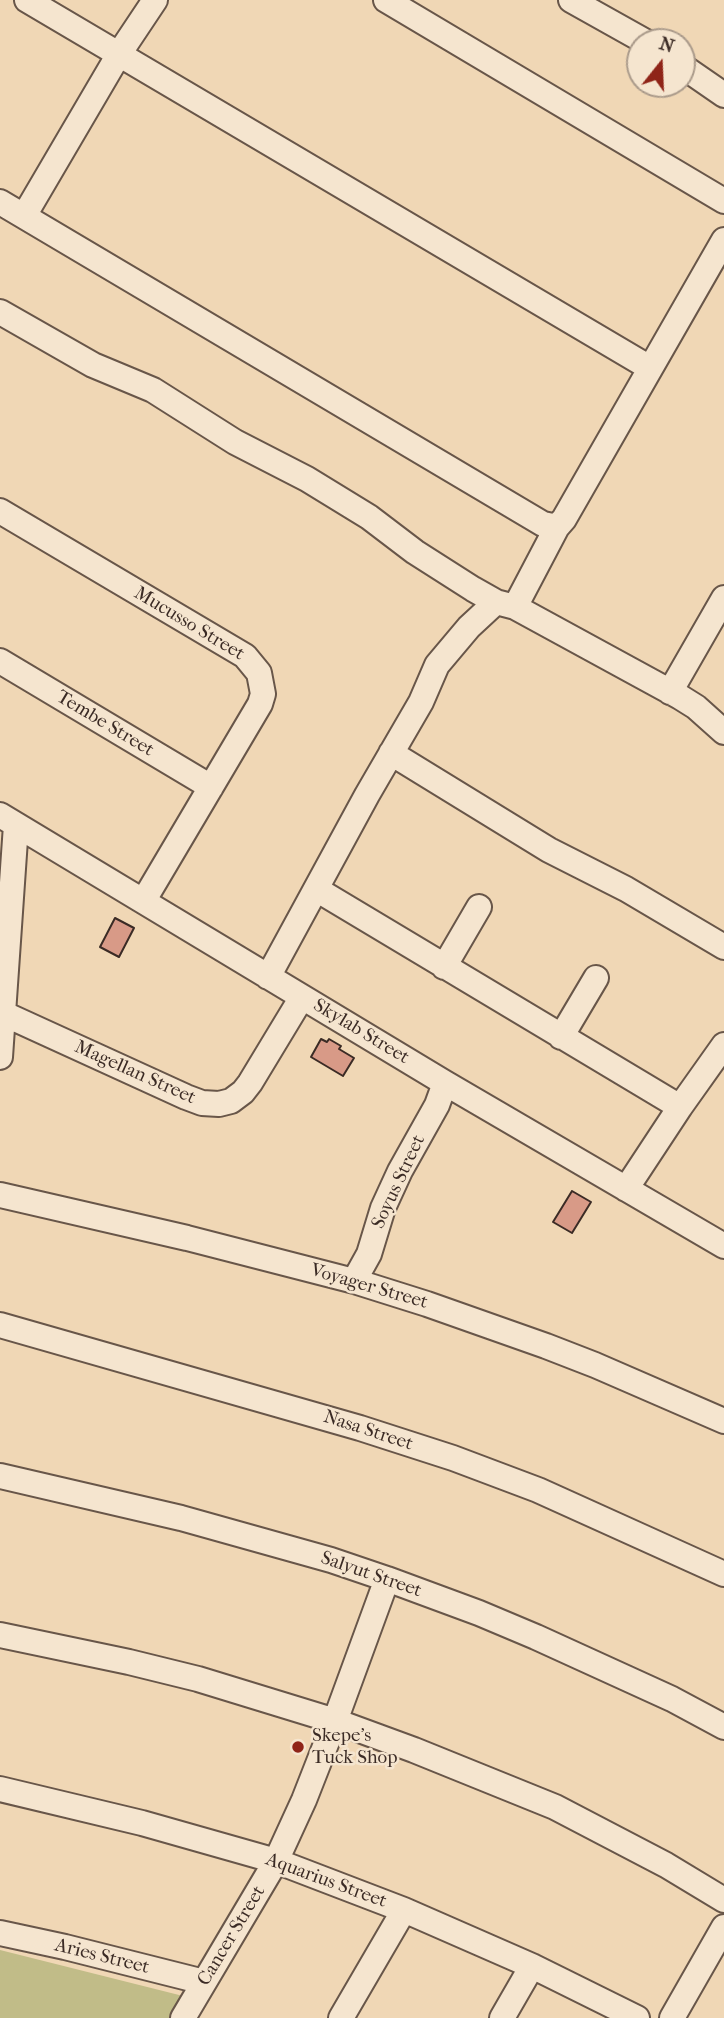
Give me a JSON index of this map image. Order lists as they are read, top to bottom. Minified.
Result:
{"streets":{"street":["Mucusso Street","Tembe Street","Skylab Street","Magellan Street","Soyus Street","Voyager Street","Nasa Street","Salyut Street","Aquarius Street","Cancer Street","Aries Street"]},"crossings":[["Mucusso Street","Tembe Street"],["Mucusso Street","Skylab Street"],["Skylab Street","Magellan Street"],["Skylab Street","Soyus Street"],["Soyus Street","Voyager Street"],["Salyut Street","Cancer Street"],["Aquarius Street","Cancer Street"],["Cancer Street","Aries Street"]],"places":["Skepe's Tuck Shop"],"north":"top"}
